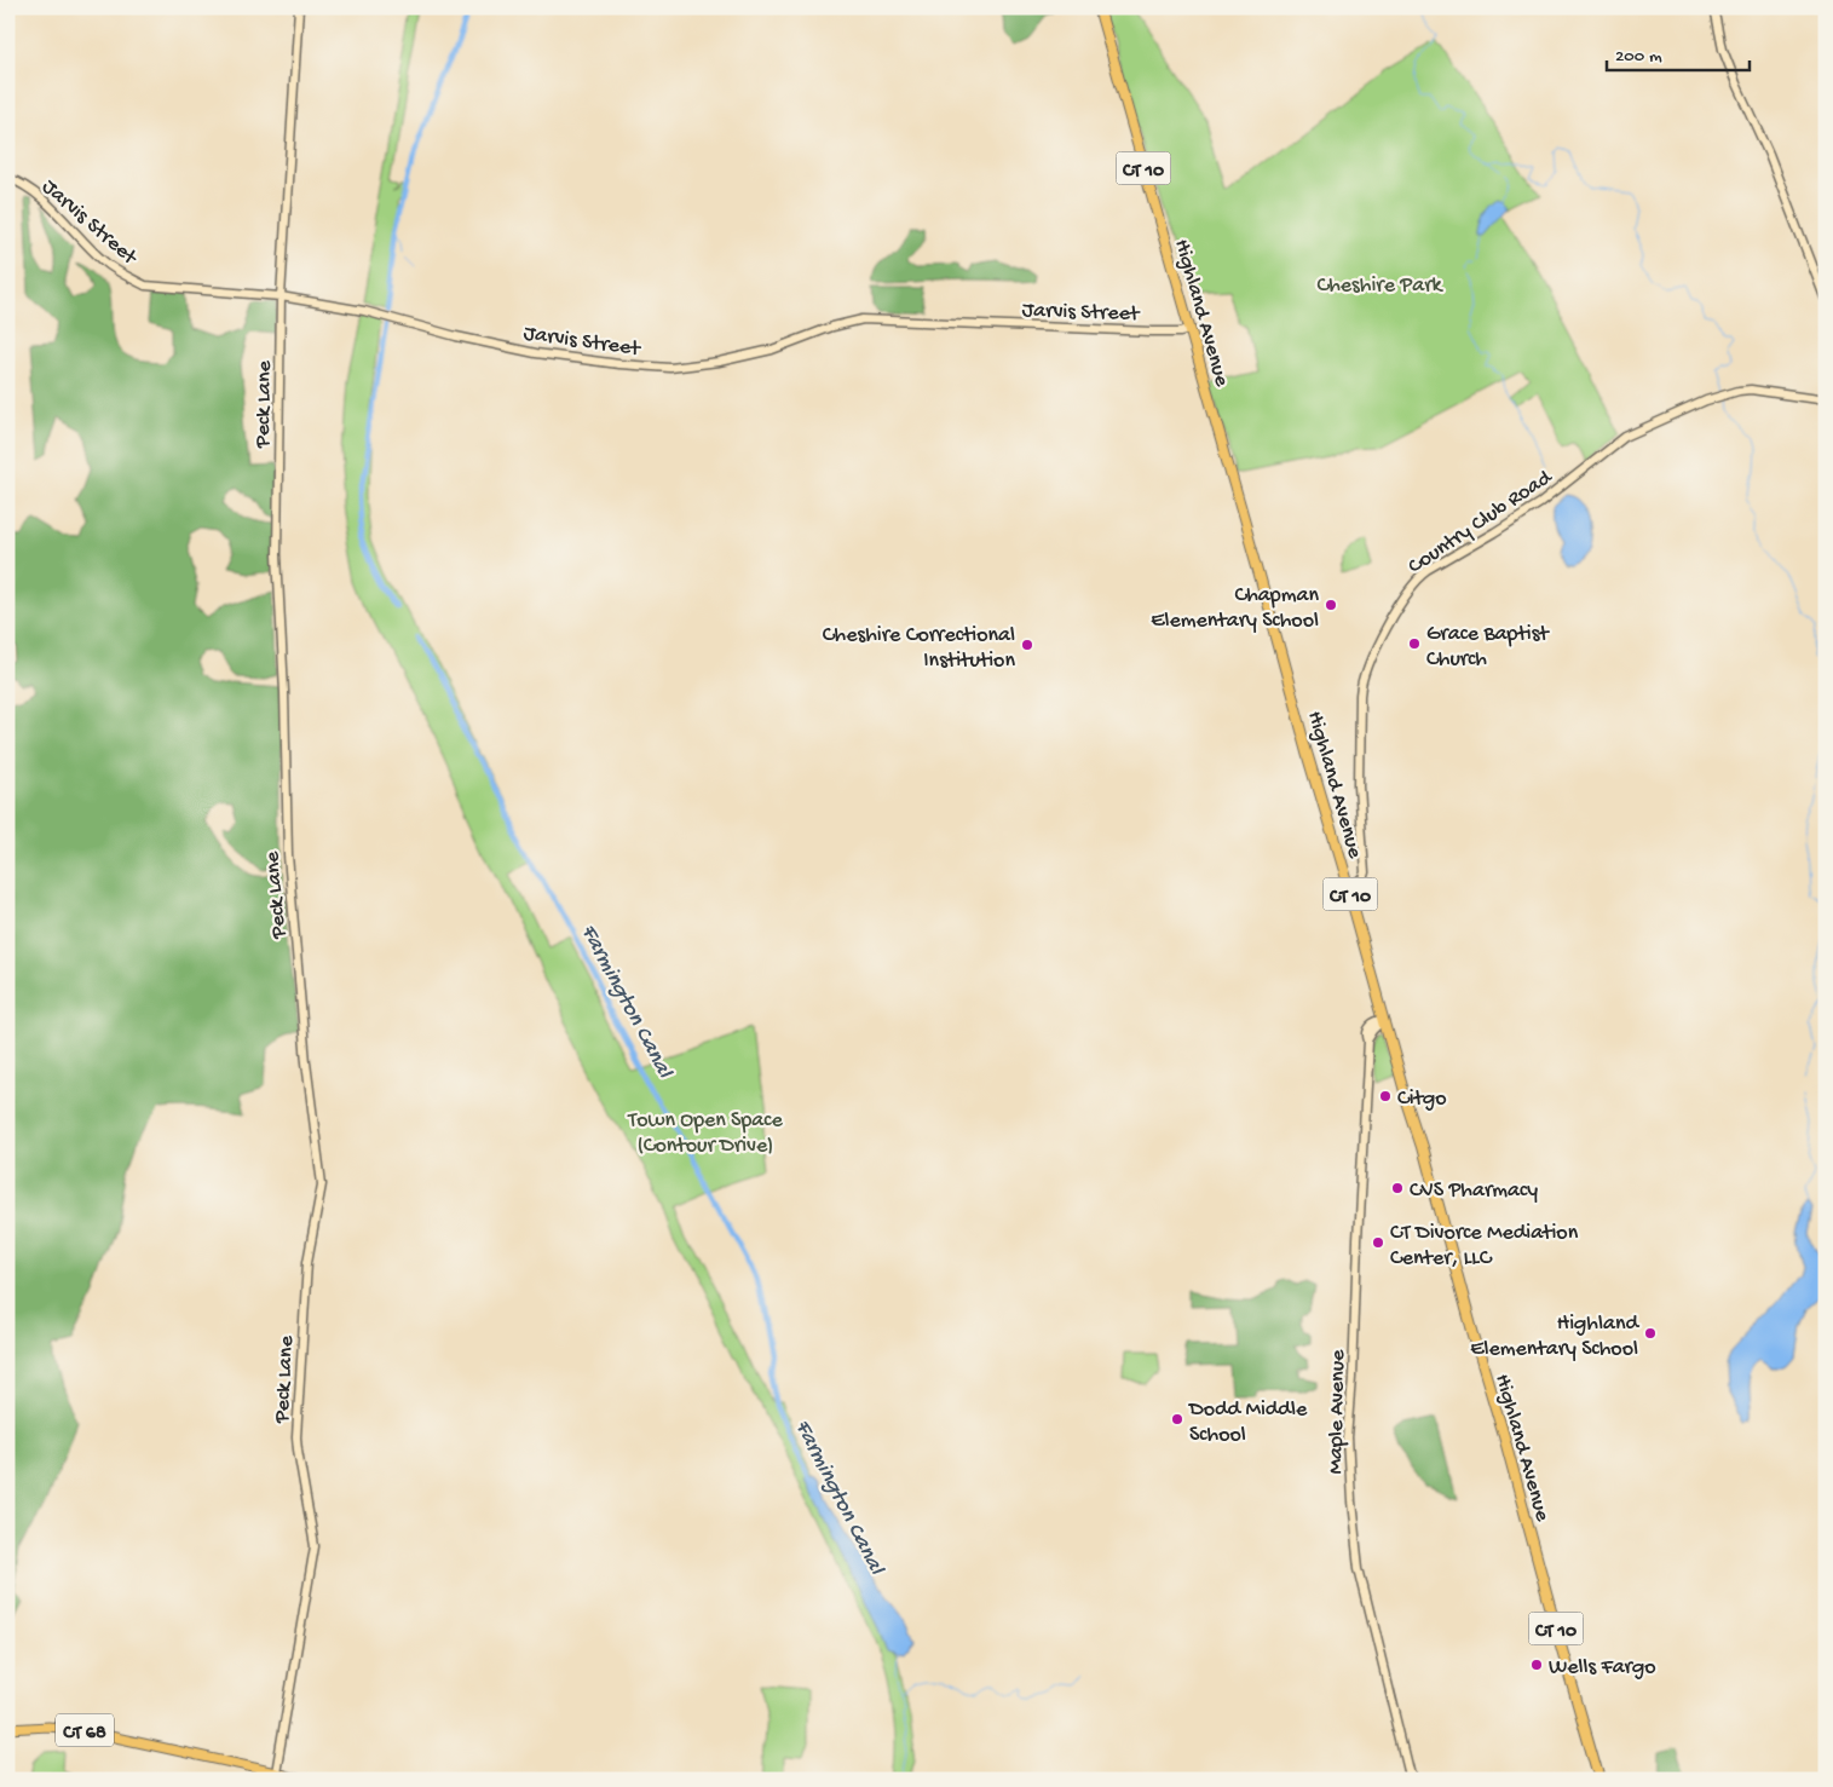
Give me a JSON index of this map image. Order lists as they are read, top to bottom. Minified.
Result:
{"streets":{"highway":["CT 10","Highland Avenue"],"main road":["CT 68"],"street":["Jarvis Street","Peck Lane","Country Club Road","Maple Avenue"]},"crossings":[["Jarvis Street","Highland Avenue"],["Jarvis Street","Peck Lane"],["Highland Avenue","Country Club Road"],["Highland Avenue","Maple Avenue"],["Peck Lane","CT 68"]],"water":["Farmington Canal"],"parks":["Cheshire Park","Town Open Space (Contour Drive)"],"places":["Chapman Elementary School","Grace Baptist Church","Cheshire Correctional Institution","Citgo","CVS Pharmacy","CT Divorce Mediation Center, LLC","Highland Elementary School","Dodd Middle School","Wells Fargo"],"scale_bar":"200 m"}
